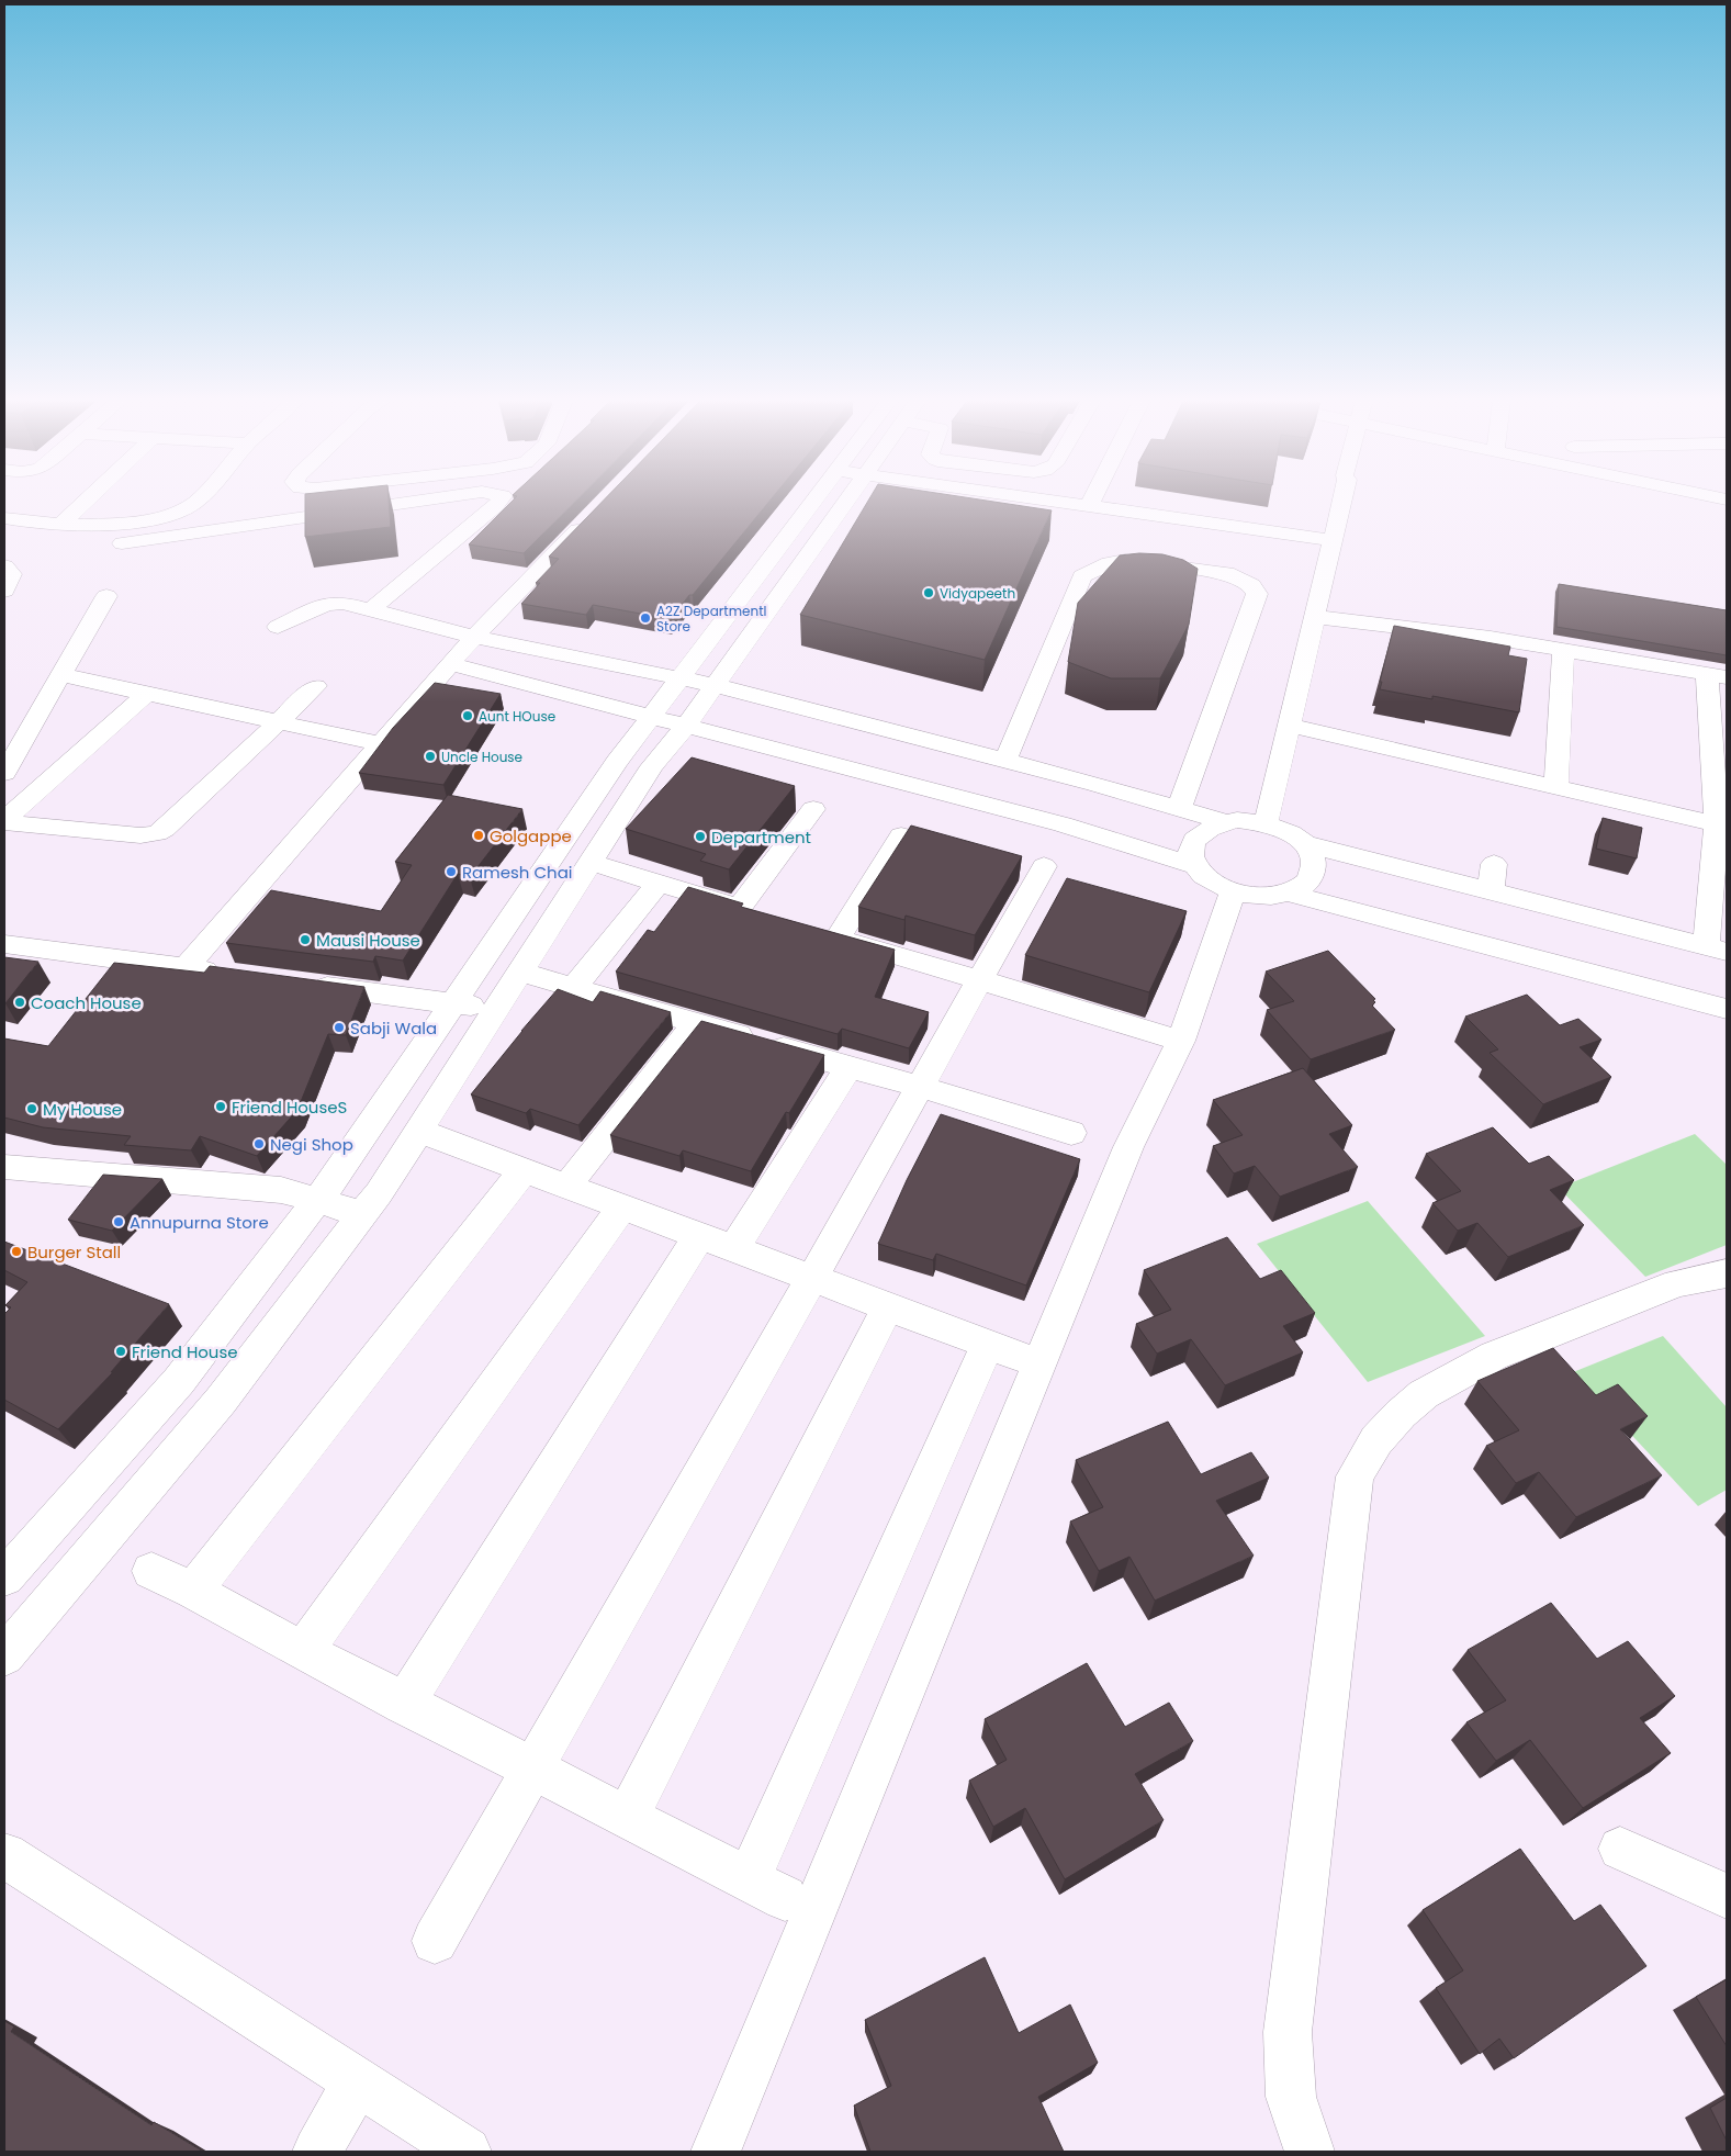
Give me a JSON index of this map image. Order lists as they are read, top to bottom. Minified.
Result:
{"places":["Vidyapeeth","A2Z Departmentl Store","Aunt HOuse","Uncle House","Golgappe","Department","Ramesh Chai","Mausi House","Coach House","Sabji Wala","Friend HouseS","My House","Negi Shop","Annupurna Store","Burger Stall","Friend House"]}
